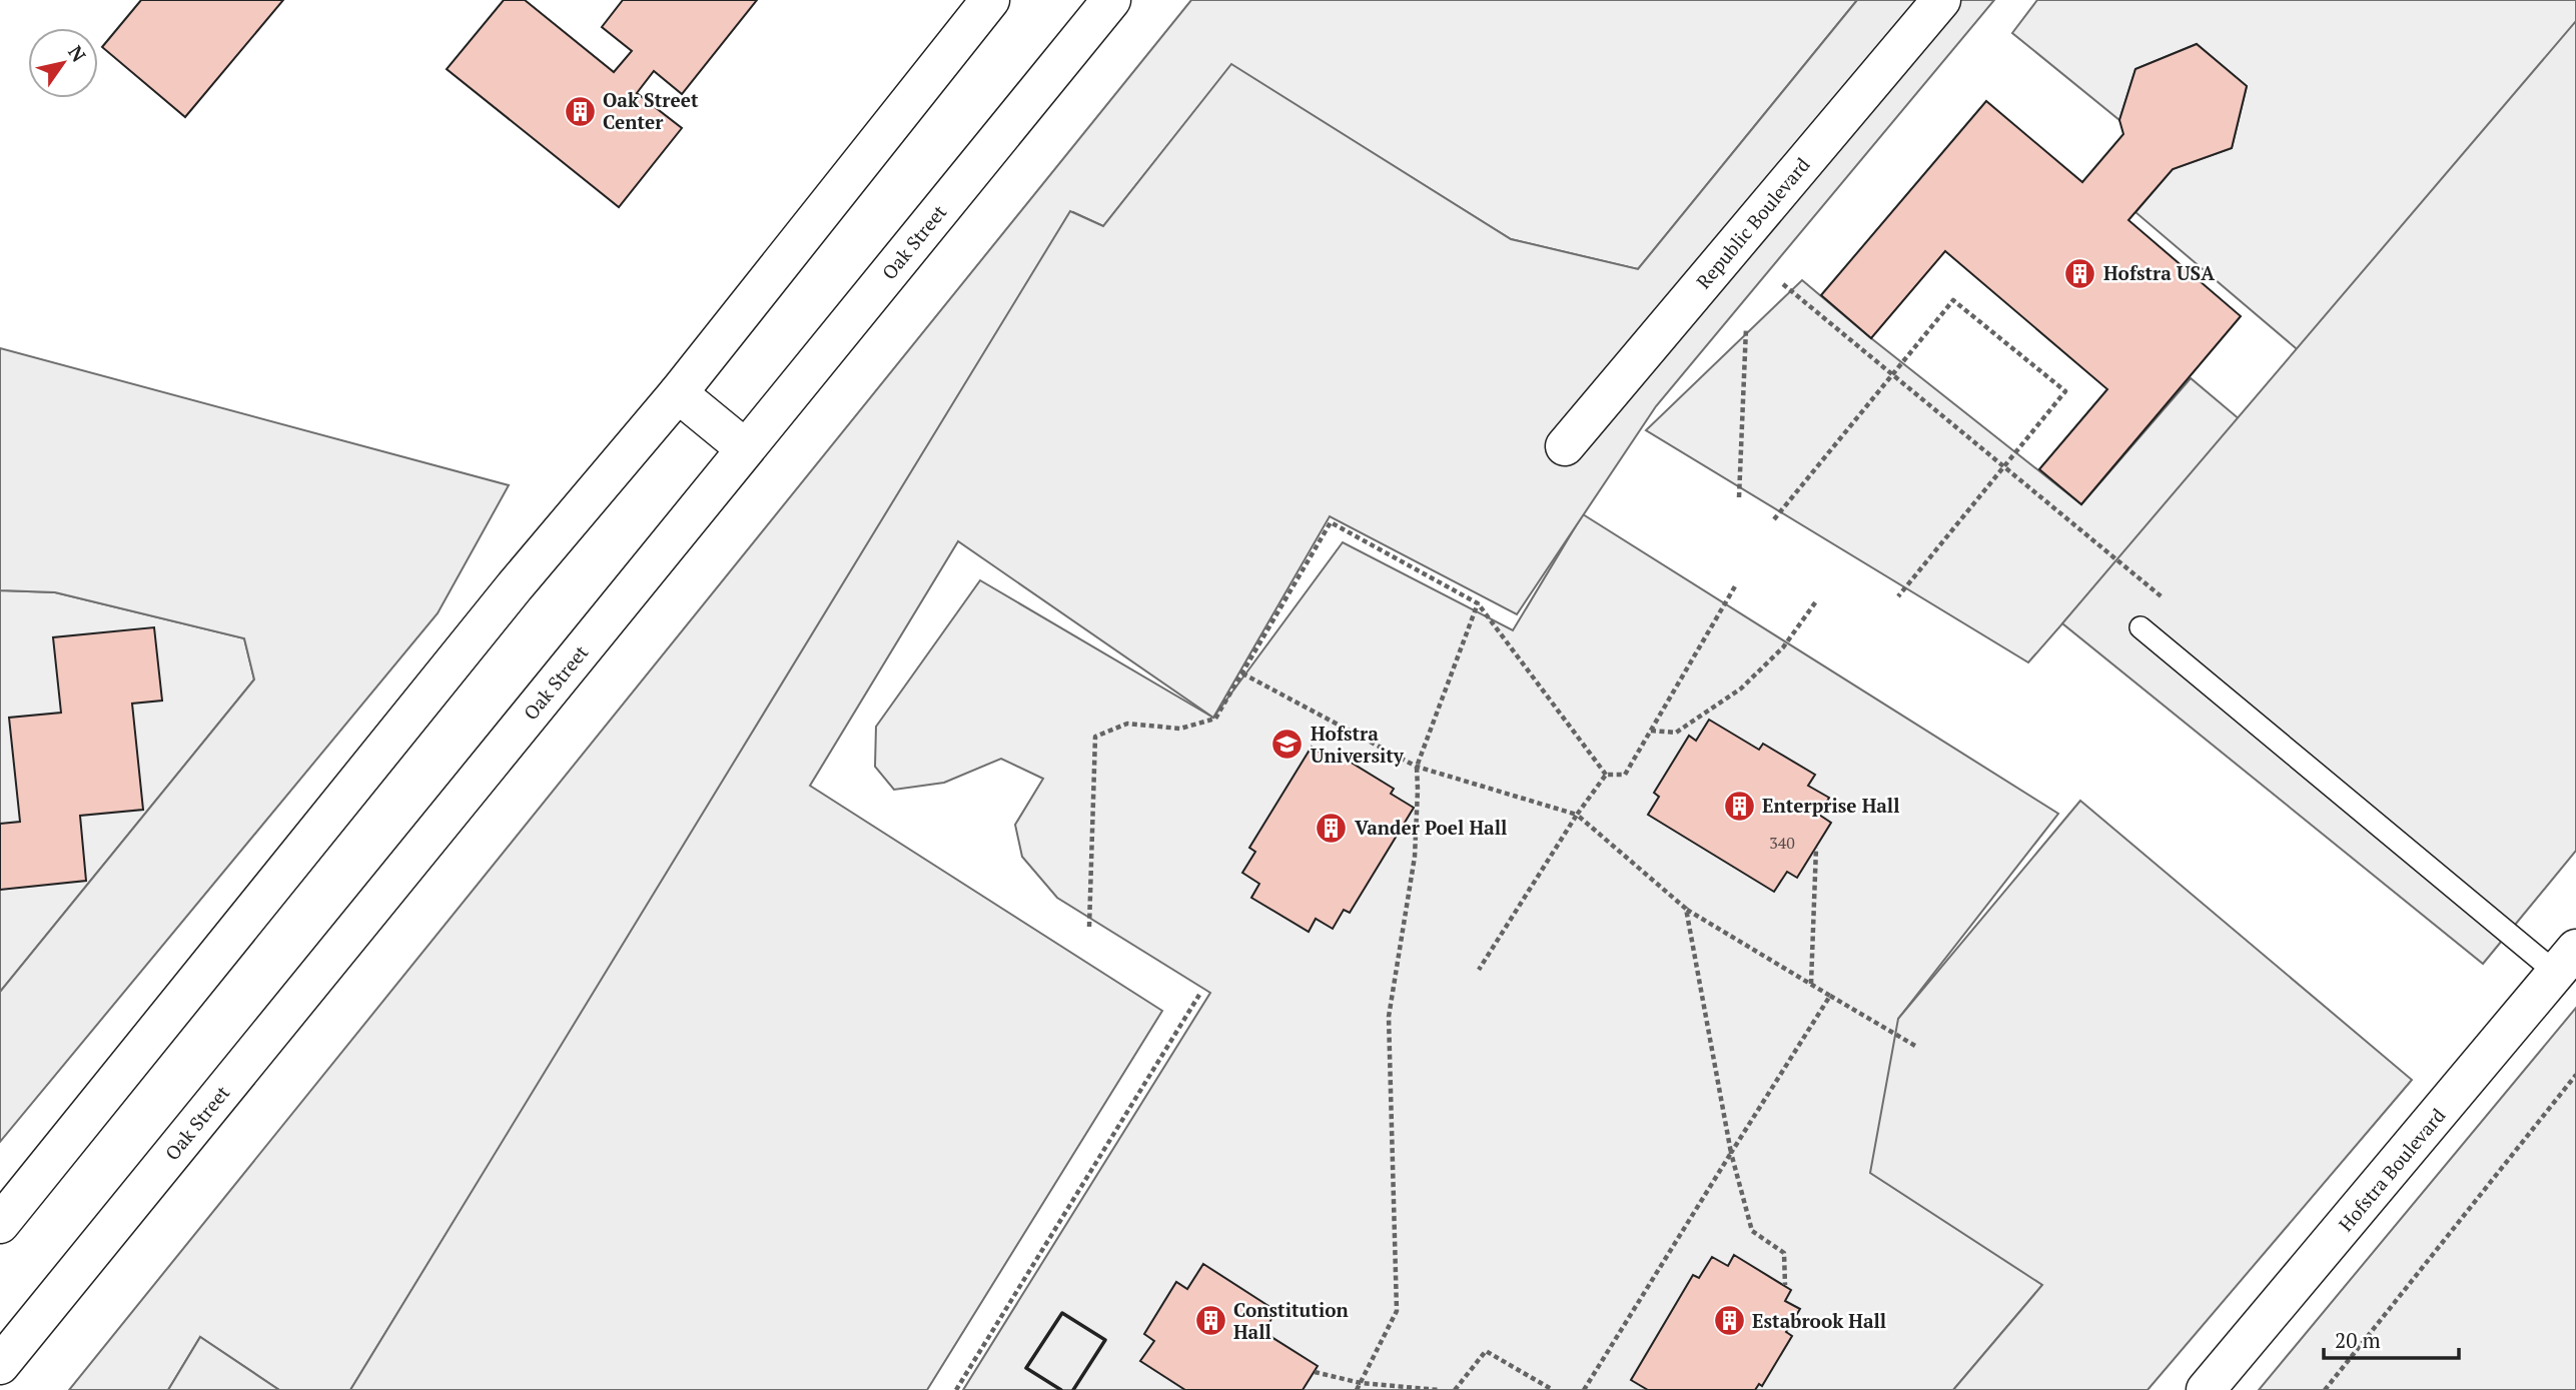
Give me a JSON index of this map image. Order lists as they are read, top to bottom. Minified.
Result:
{"streets":{"street":["Republic Boulevard","Oak Street","Hofstra Boulevard"]},"places":{"building":["Oak Street Center","Hofstra USA","Enterprise Hall","Vander Poel Hall","Constitution Hall","Estabrook Hall"],"school or university":["Hofstra University"]},"house_numbers":["340"],"scale_bar":"20 m","north":"top right"}
